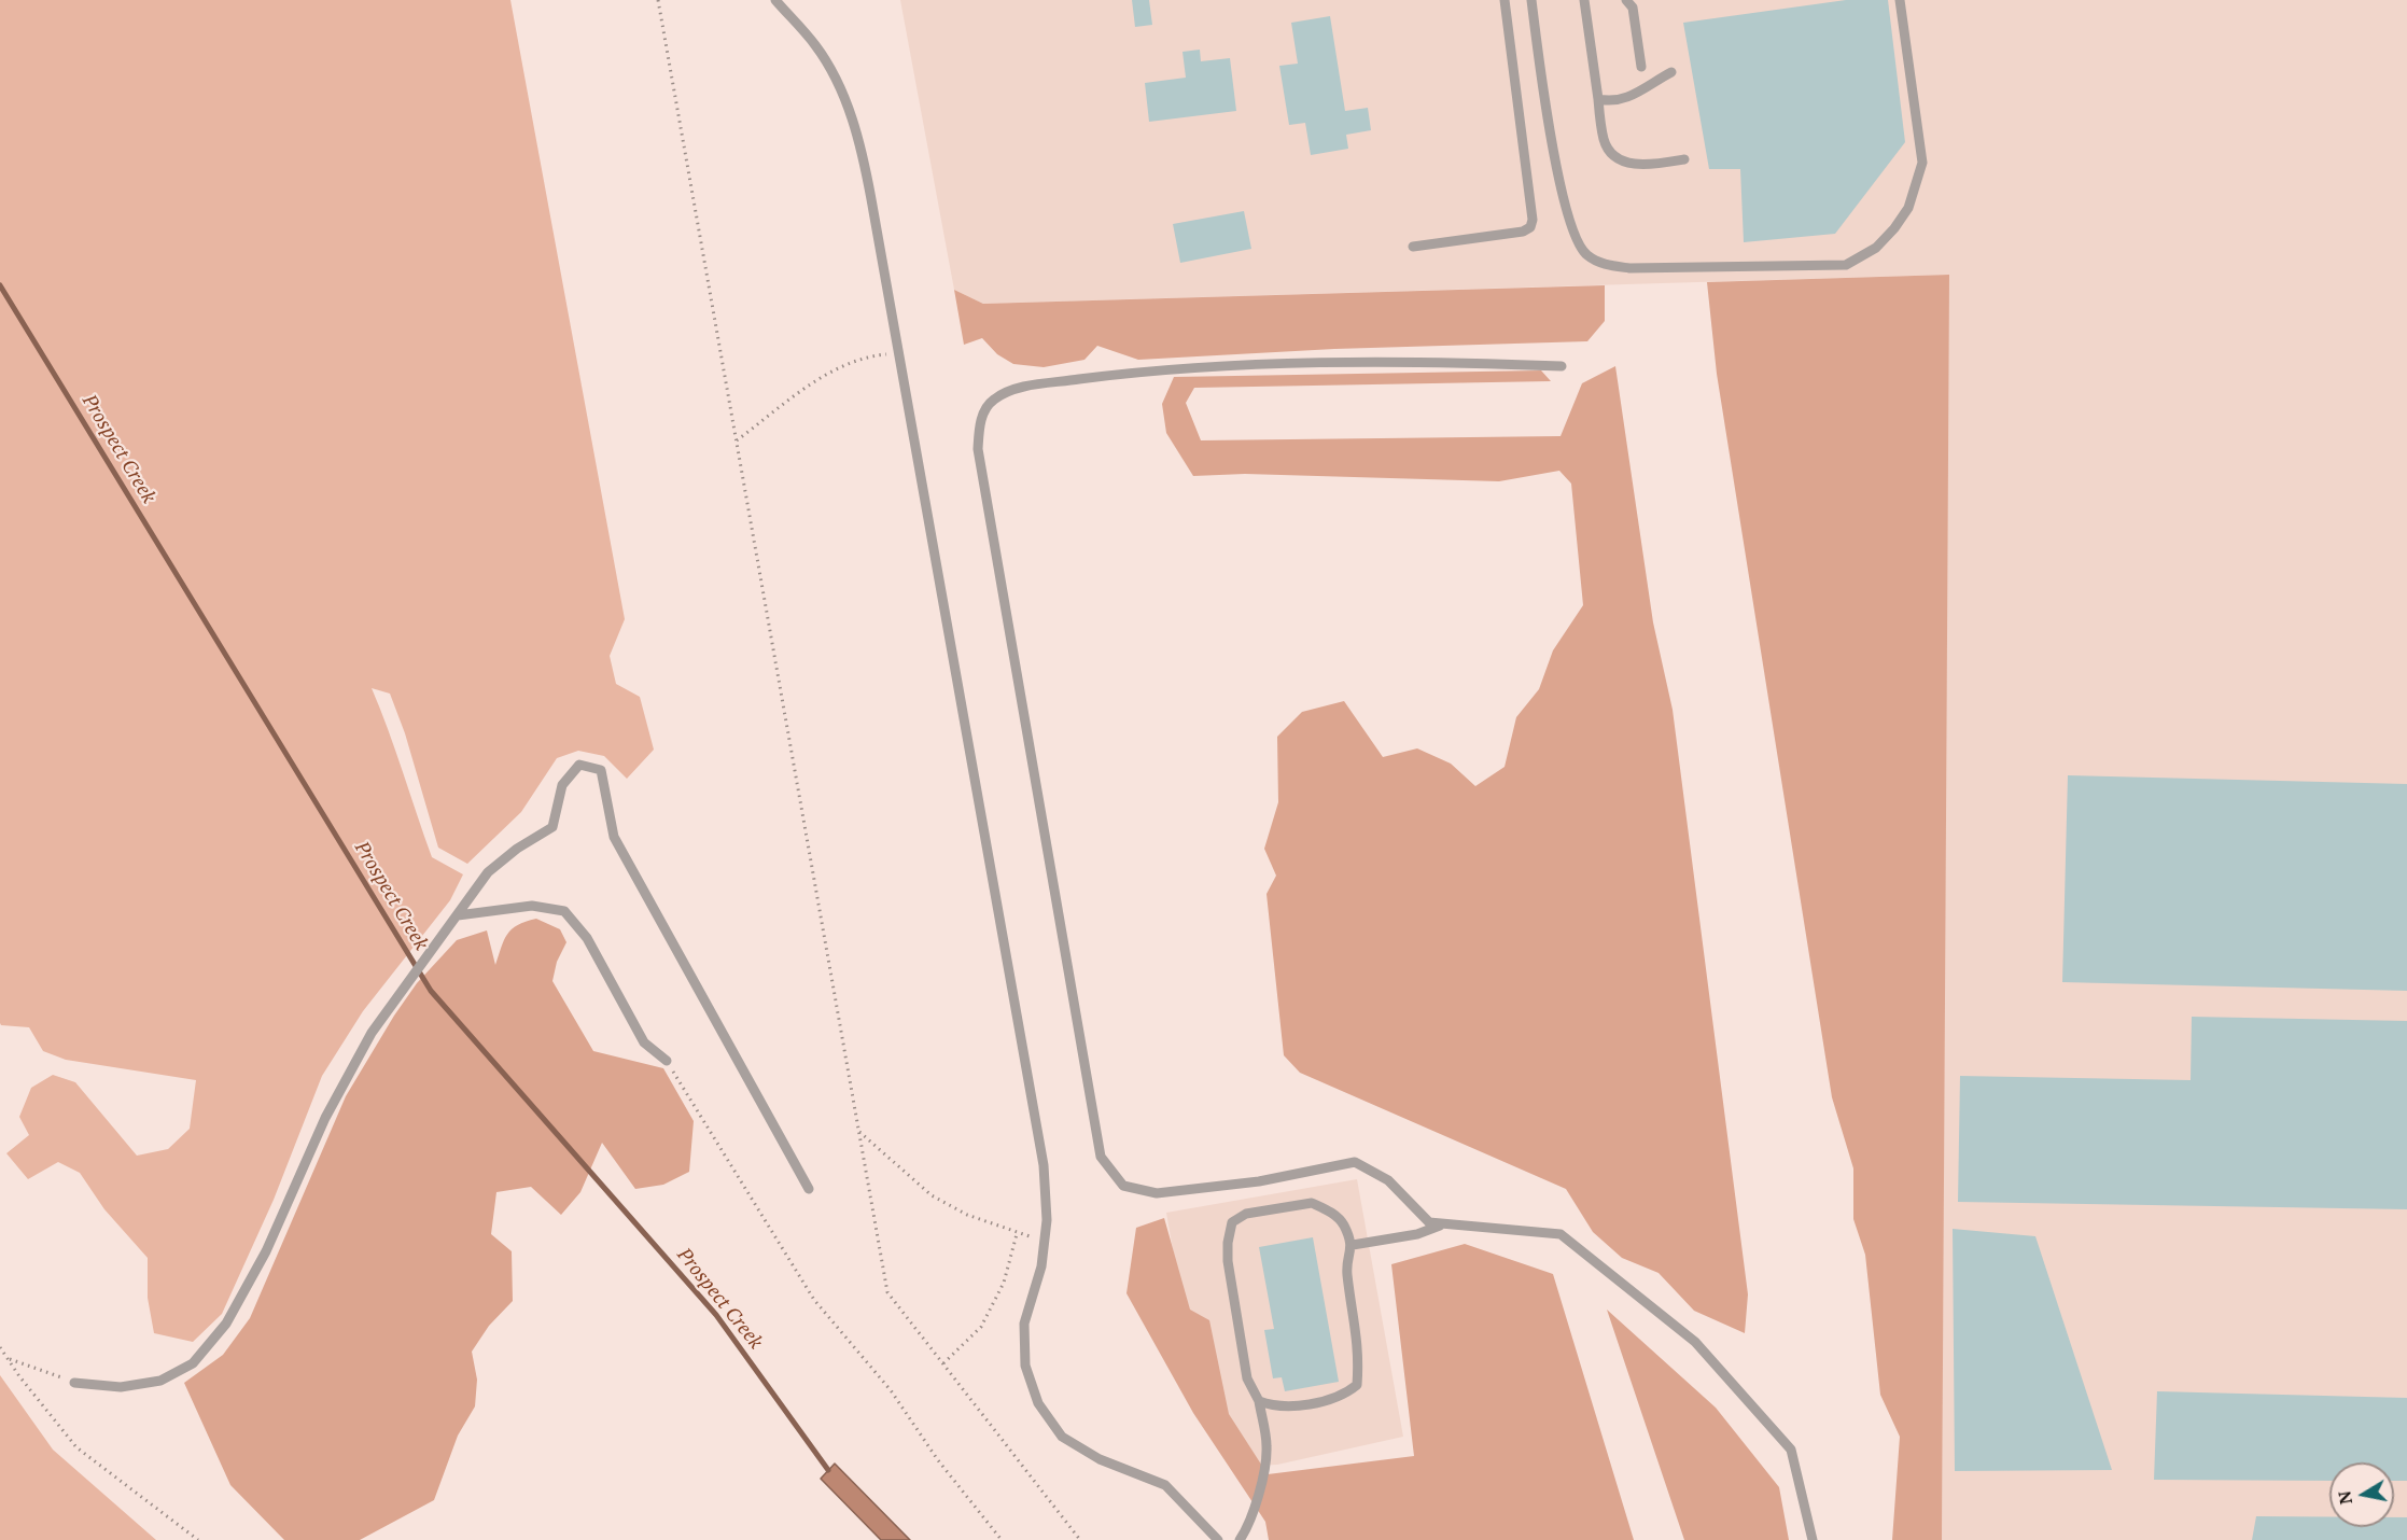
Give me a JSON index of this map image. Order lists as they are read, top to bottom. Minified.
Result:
{"water":["Prospect Creek"],"north":"left"}
